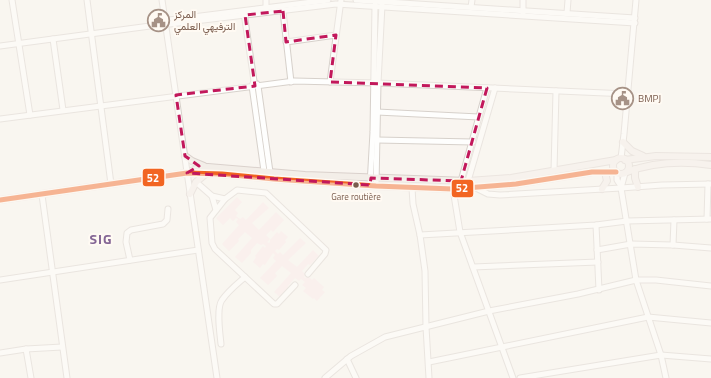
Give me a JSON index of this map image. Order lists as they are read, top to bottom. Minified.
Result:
{"districts":["SIG"],"places":{"public building":["المركز الترفيهي العلمي","BMPJ"],"other":["Gare routière"]},"lines":["transit line 52"]}
